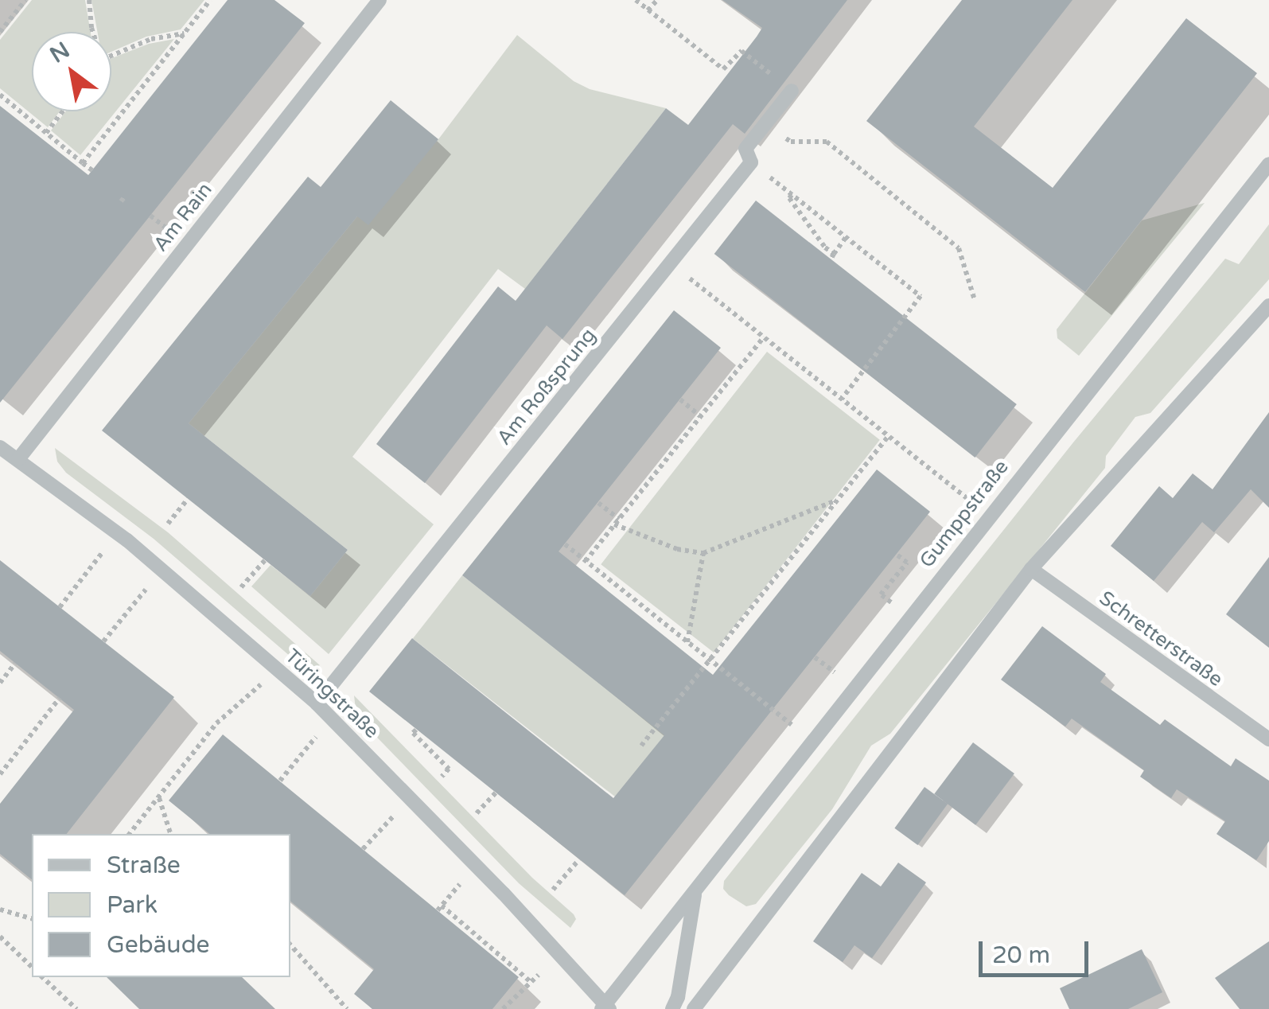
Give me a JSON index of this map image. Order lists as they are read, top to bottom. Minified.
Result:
{"streets":{"street":["Am Rain","Am Roßsprung","Gumppstraße","Schretterstraße","Türingstraße"]},"crossings":[["Am Rain","Türingstraße"],["Am Roßsprung","Türingstraße"],["Gumppstraße","Türingstraße"]],"legend":["Straße","Park","Gebäude"],"scale_bar":"20 m","north":"top left"}
